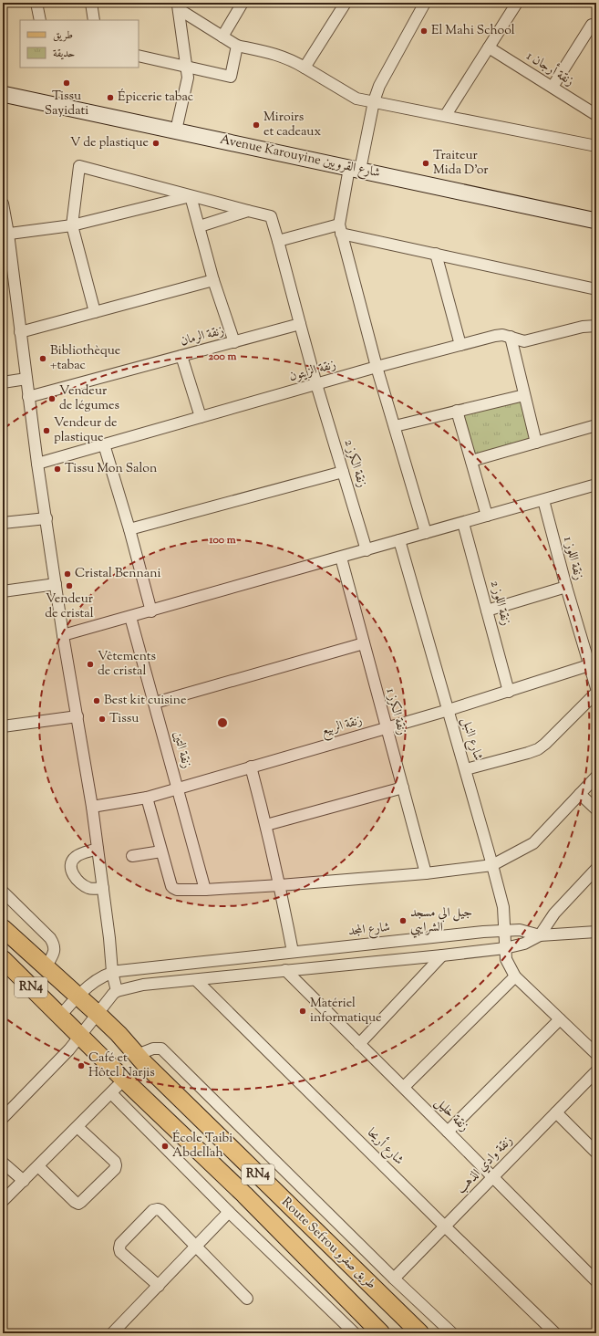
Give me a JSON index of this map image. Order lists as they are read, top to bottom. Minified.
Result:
{"streets":{"main road":["RN4","Route Sefrou طريق صفرو"],"street":["زنقة أرجان 1","Avenue Karouyine شارع القرويين","زنقة الرمان","زنقة الزيتون","زنقة الكرز 2","زنقة اللوز 1","زنقة اللوز 2","زنقة الكرز 1","زنقة الربيع","شارع النبل","زنقة التين","شارع المجد","زنقة خليل","شارع أريحا","زنقة وادي الذهب"]},"crossings":[["زنقة الرمان","زنقة الكرز 2"],["زنقة الزيتون","زنقة الكرز 2"],["زنقة اللوز 1","زنقة الربيع"],["زنقة اللوز 2","زنقة الربيع"],["زنقة الكرز 1","زنقة الربيع"],["زنقة الربيع","شارع النبل"],["زنقة الربيع","زنقة التين"],["شارع النبل","شارع المجد"],["شارع المجد","RN4"],["RN4","Route Sefrou طريق صفرو"],["زنقة خليل","زنقة وادي الذهب"],["شارع أريحا","زنقة وادي الذهب"]],"places":["El Mahi School","Tissu Sayidati","Épicerie tabac","Miroirs et cadeaux","V de plastique","Traiteur Mida D'or","Bibliothèque +tabac","Vendeur de légumes","Vendeur de plastique","Tissu Mon Salon","Cristal Bennani","Vendeur de cristal","Vêtements de cristal","Best kit cuisine","Tissu","جيل الي مسجد الشرايبي","Matériel informatique","Café et Hôtel Narjis","École Taibi Abdellah"],"legend":["طريق","حديقة"],"rings":["200 m","100 m"]}
